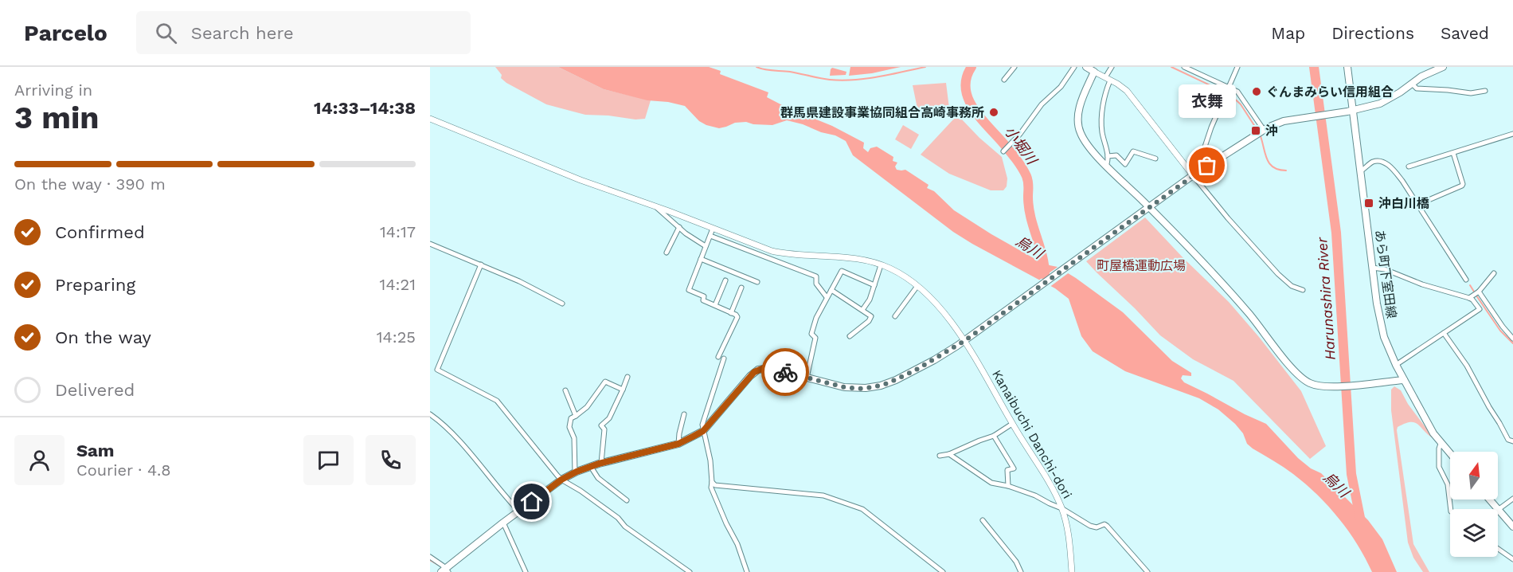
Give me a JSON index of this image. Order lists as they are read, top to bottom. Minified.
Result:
{"streets":{"main road":["あら町下室田線"],"street":["Kanaibuchi Danchi-dori"]},"water":["小堀川","烏川","Harunashira River"],"parks":["町屋橋運動広場"],"places":{"other":["ぐんまみらい信用組合","群馬県建設事業協同組合高崎事務所","衣舞"],"transit":["沖","沖白川橋"]},"north":"top","page":{"header":"Parcelo","search":"Search here","nav":["Map","Directions","Saved"],"heading":["3 min","Arriving in","14:33–14:38"],"panel":["Sam","Courier · 4.8"],"bubble":"衣舞","bar":"On the way · 390 m","list":[["Confirmed","14:17"],["Preparing","14:21"],["On the way","14:25"],"Delivered"]}}
